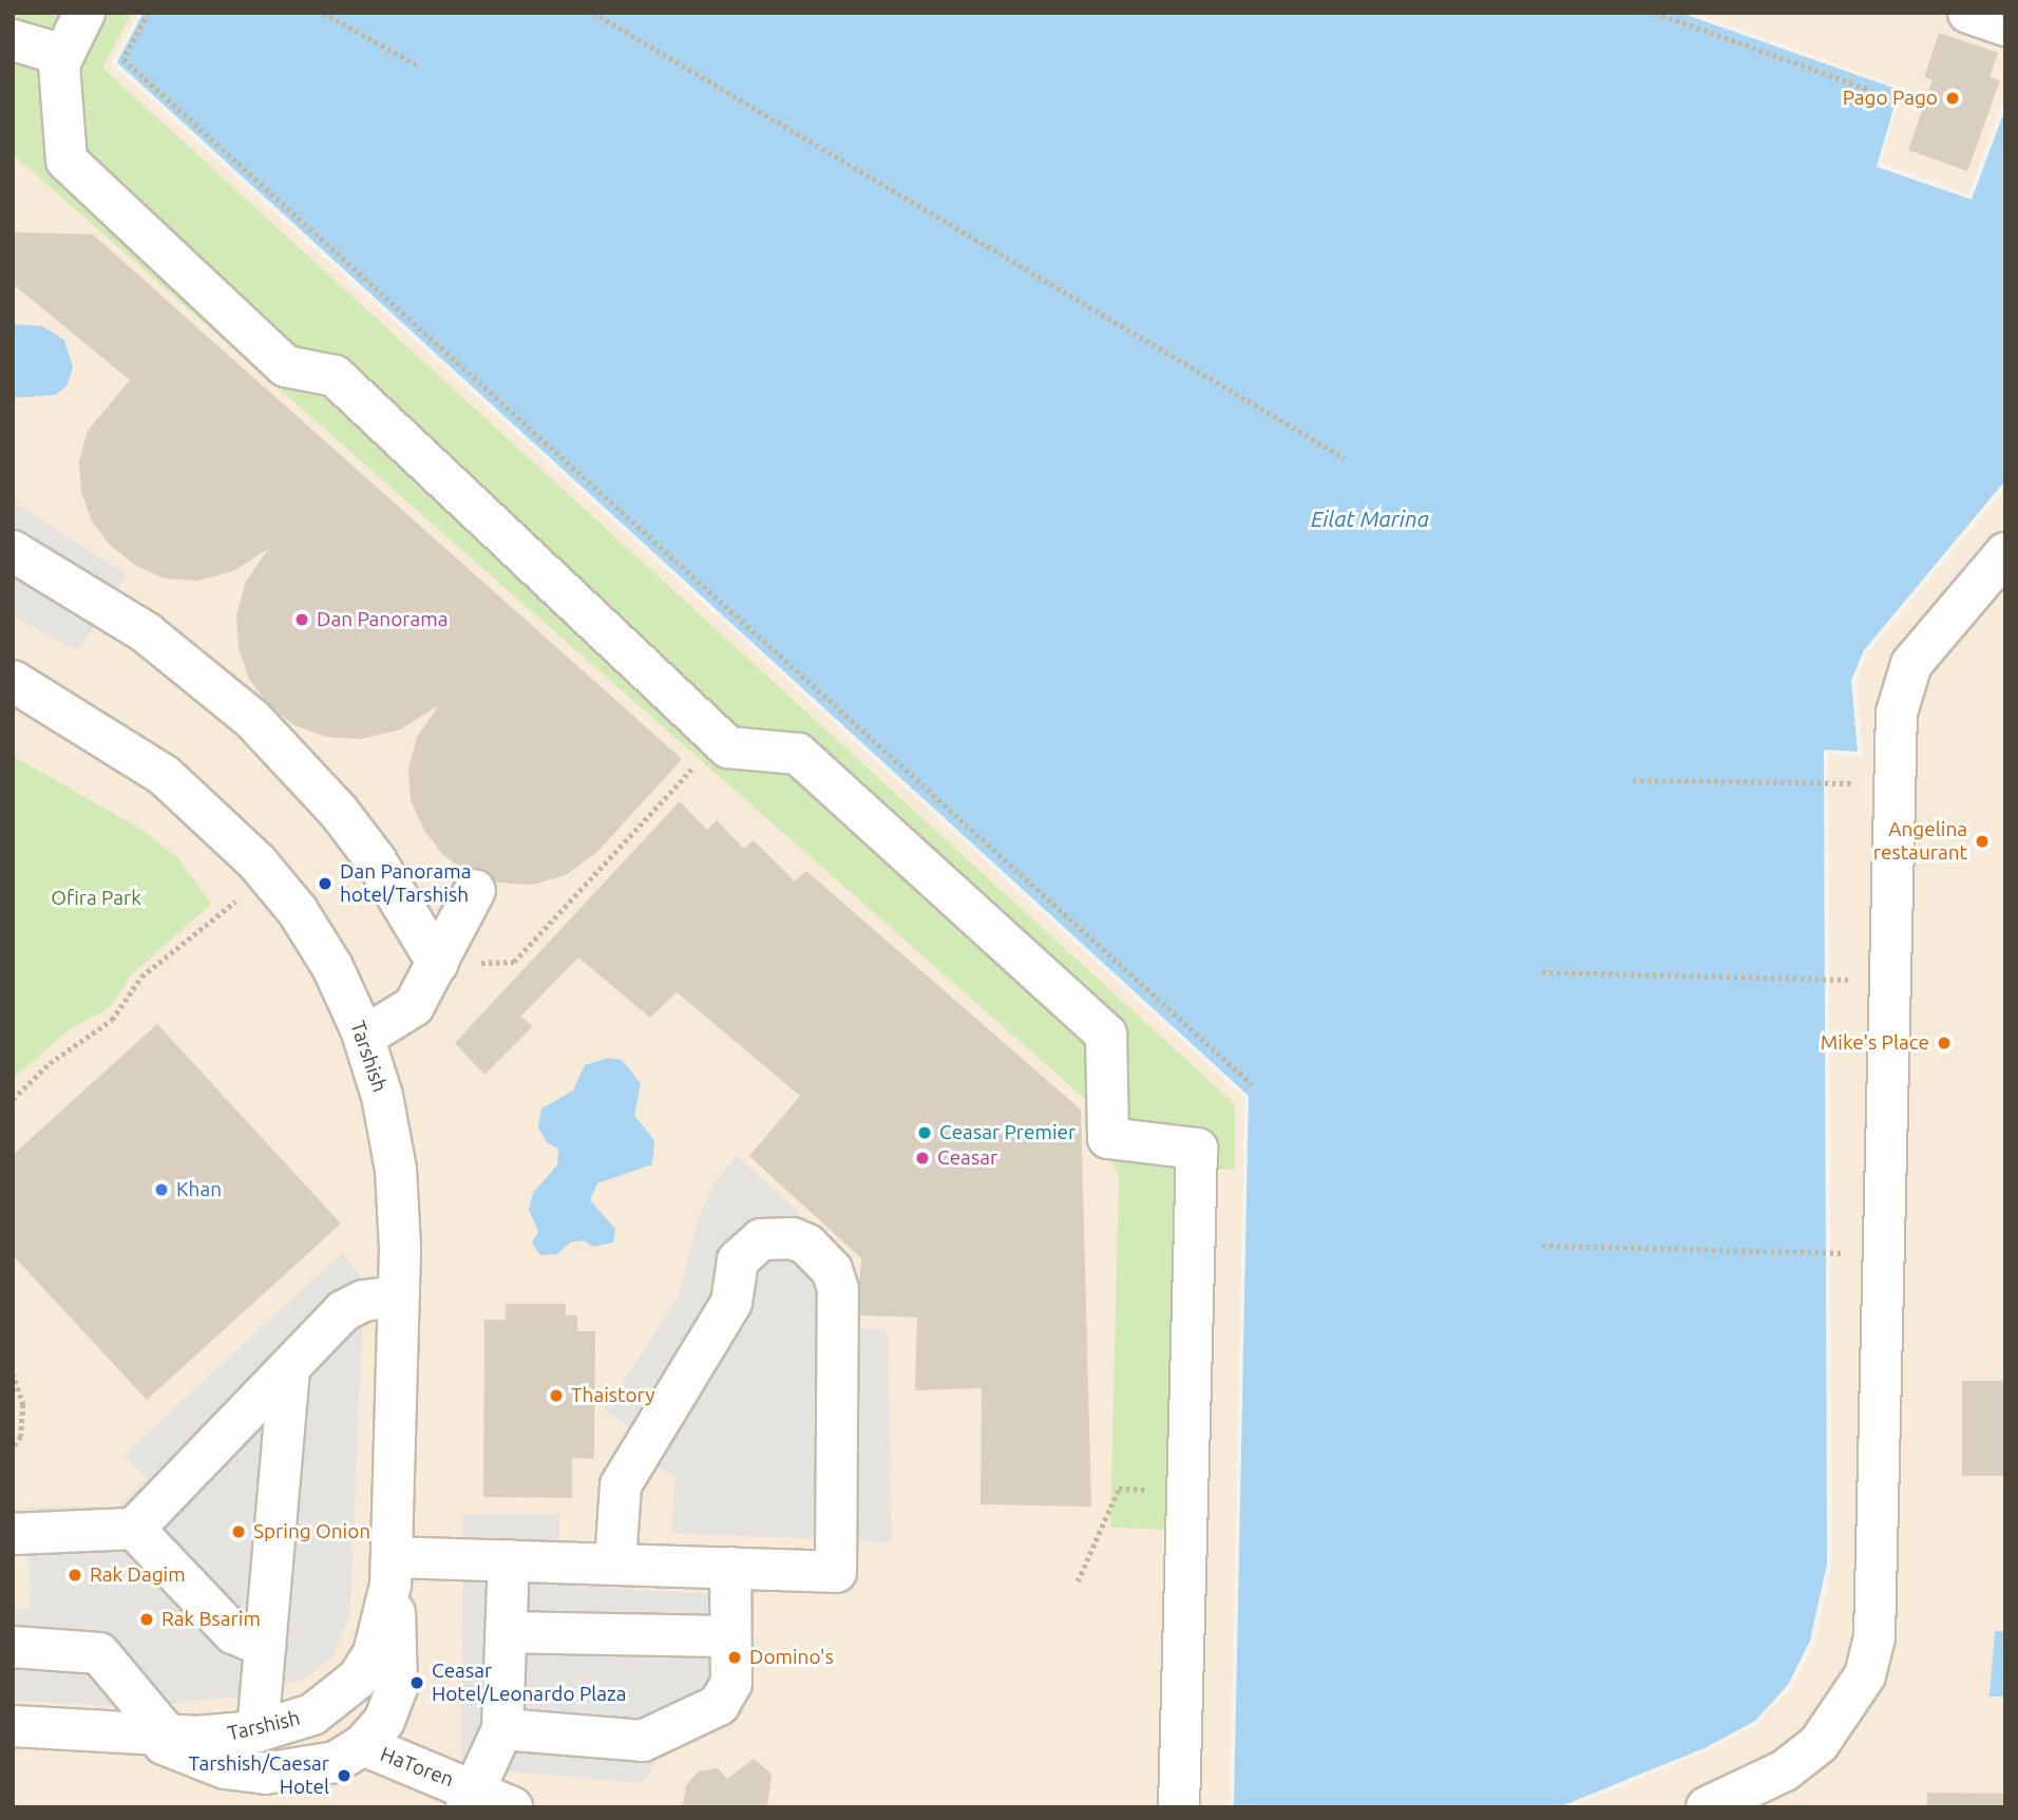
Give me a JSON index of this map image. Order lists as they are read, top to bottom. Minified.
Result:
{"streets":{"street":["Tarshish","HaToren"]},"crossings":[["Tarshish","HaToren"]],"water":["Eilat Marina"],"parks":["Ofira Park"],"places":["Pago Pago","Dan Panorama","Angelina restaurant","Dan Panorama hotel/Tarshish","Mike's Place","Ceasar Premier","Ceasar","Khan","Thaistory","Spring Onion","Rak Dagim","Rak Bsarim","Domino's","Ceasar Hotel/Leonardo Plaza","Tarshish/Caesar Hotel"]}
